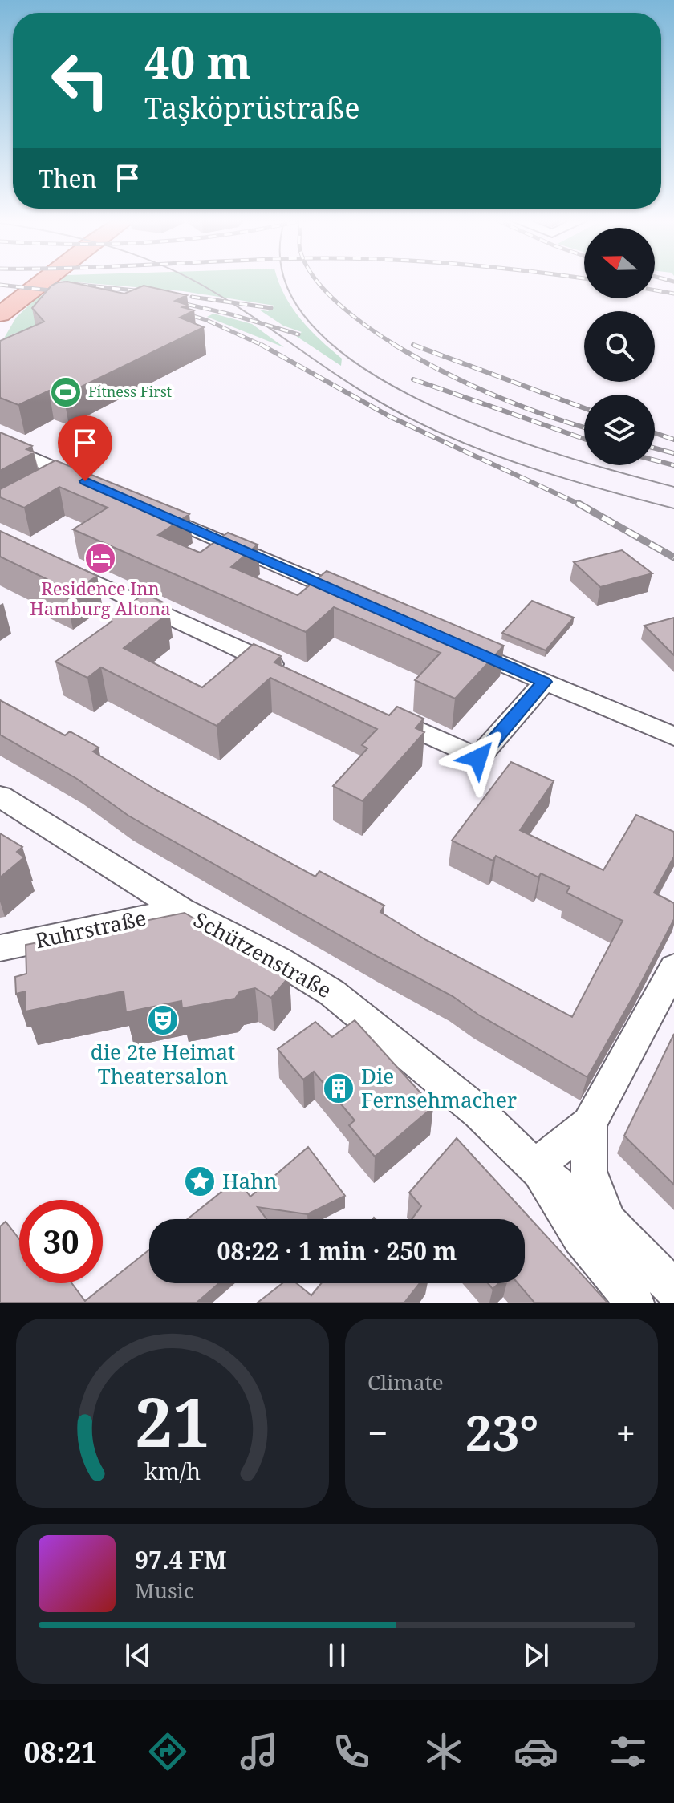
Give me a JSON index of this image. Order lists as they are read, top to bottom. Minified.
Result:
{"streets":{"street":["Ruhrstraße","Schützenstraße"]},"crossings":[["Ruhrstraße","Schützenstraße"]],"places":{"sports":["Fitness First"],"hotel":["Residence Inn Hamburg Altona"],"theatre":["die 2te Heimat Theatersalon"],"building":["Die Fernsehmacher"],"place":["Hahn"]},"north":"left","page":{"turn":["40 m","Taşköprüstraße"],"then":"Then","limit":"30","trip":"08:22 · 1 min · 250 m","tile":"Climate","heat":["−","23°","+"],"song":["97.4 FM","Music"],"tabs":"08:21","gauge":["21","km/h"]}}
